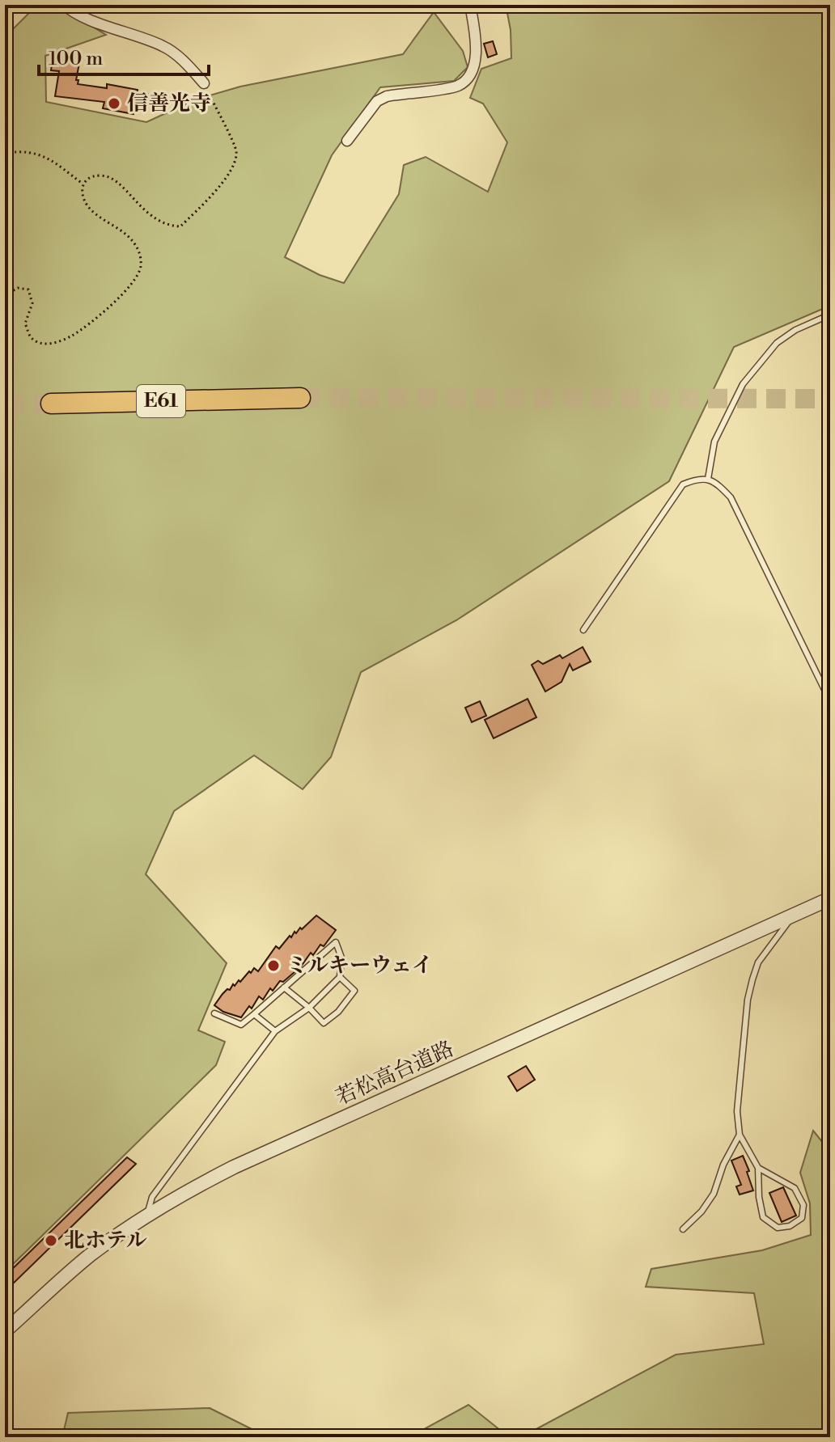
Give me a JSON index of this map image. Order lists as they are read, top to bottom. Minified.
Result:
{"streets":{"highway":["E61"],"street":["若松高台道路"]},"places":["信善光寺","ミルキーウェイ","北ホテル"],"scale_bar":"100 m"}
